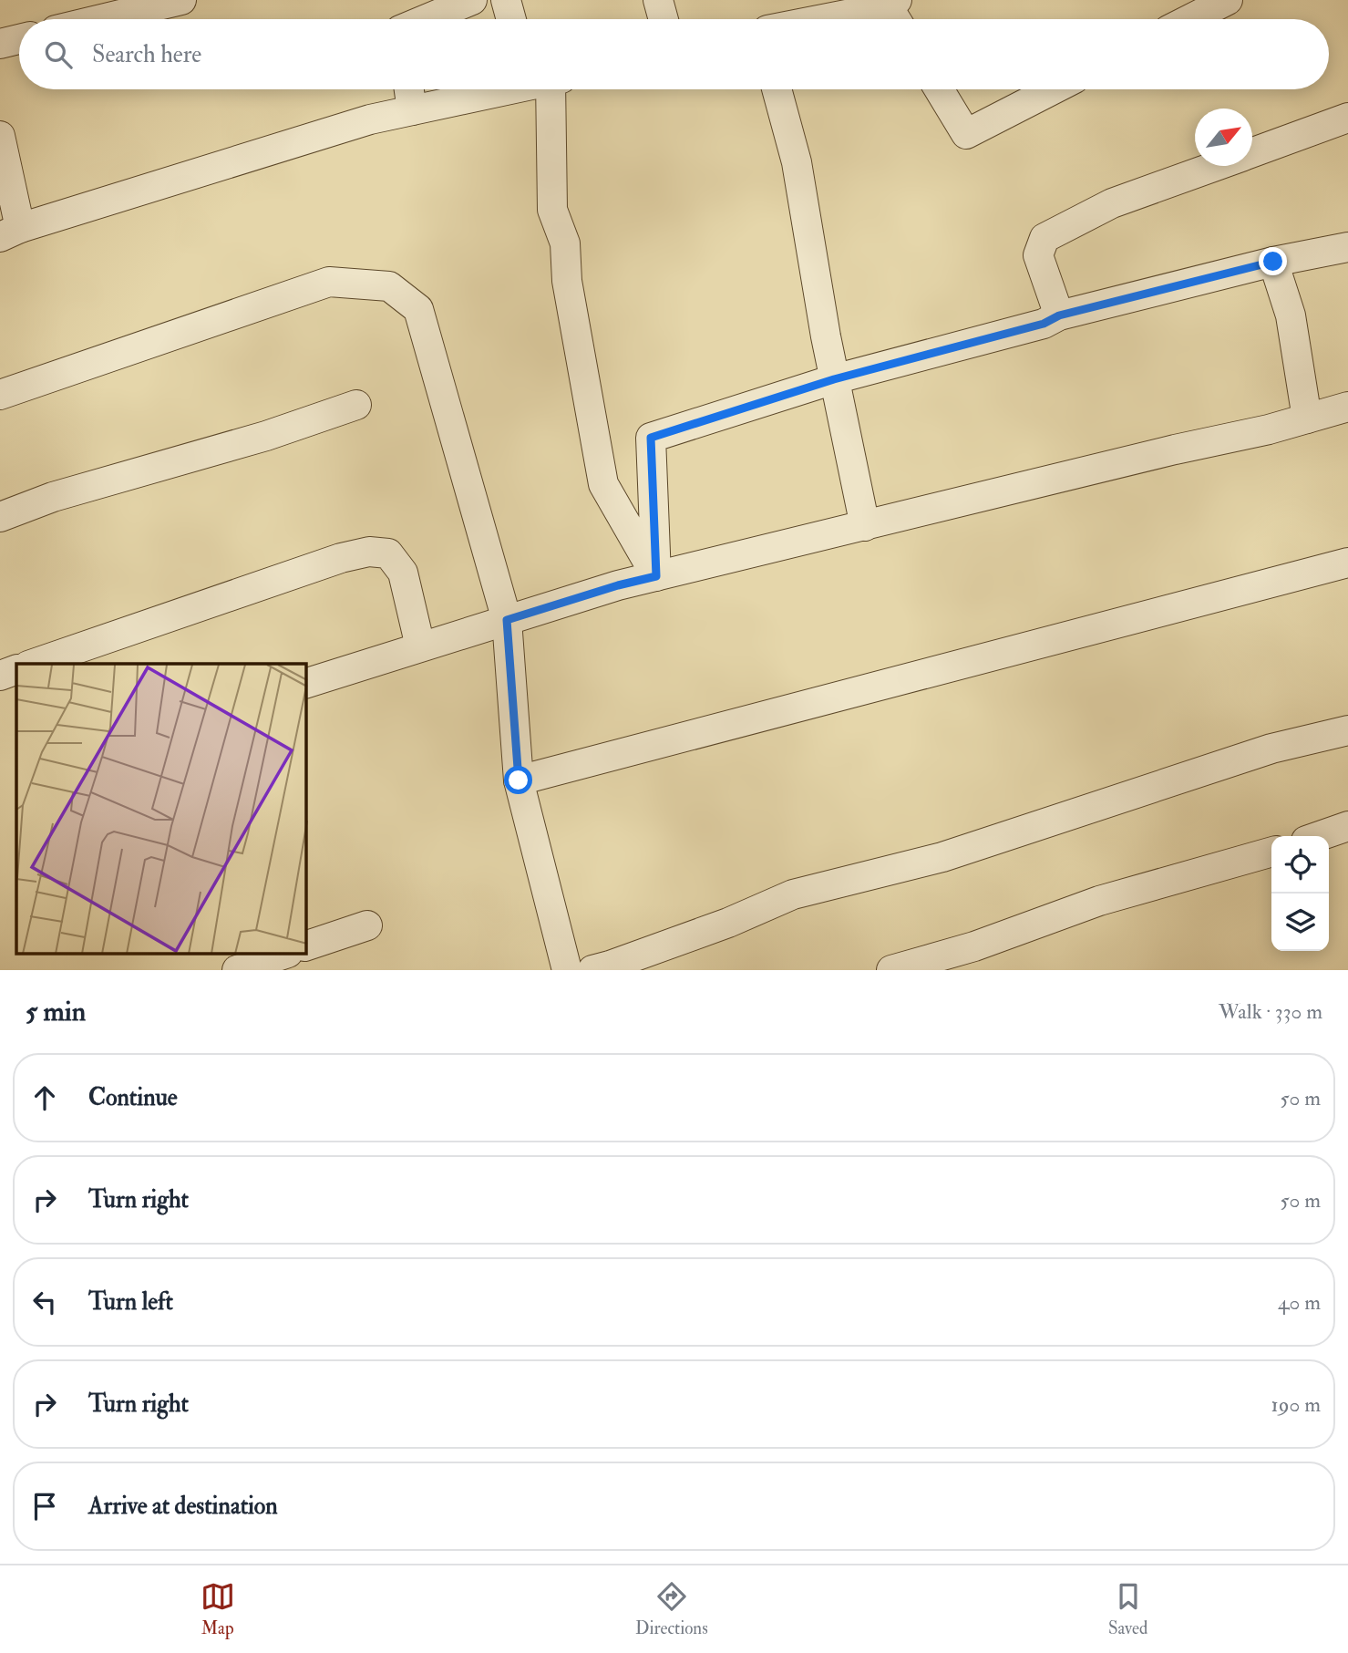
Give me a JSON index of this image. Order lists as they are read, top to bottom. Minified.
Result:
{"north":"top right","page":{"search":"Search here","heading":["5 min","Walk · 330 m"],"list":[["Continue","50 m"],["Turn right","50 m"],["Turn left","40 m"],["Turn right","190 m"],"Arrive at destination"],"nav":["Map","Directions","Saved"]}}
